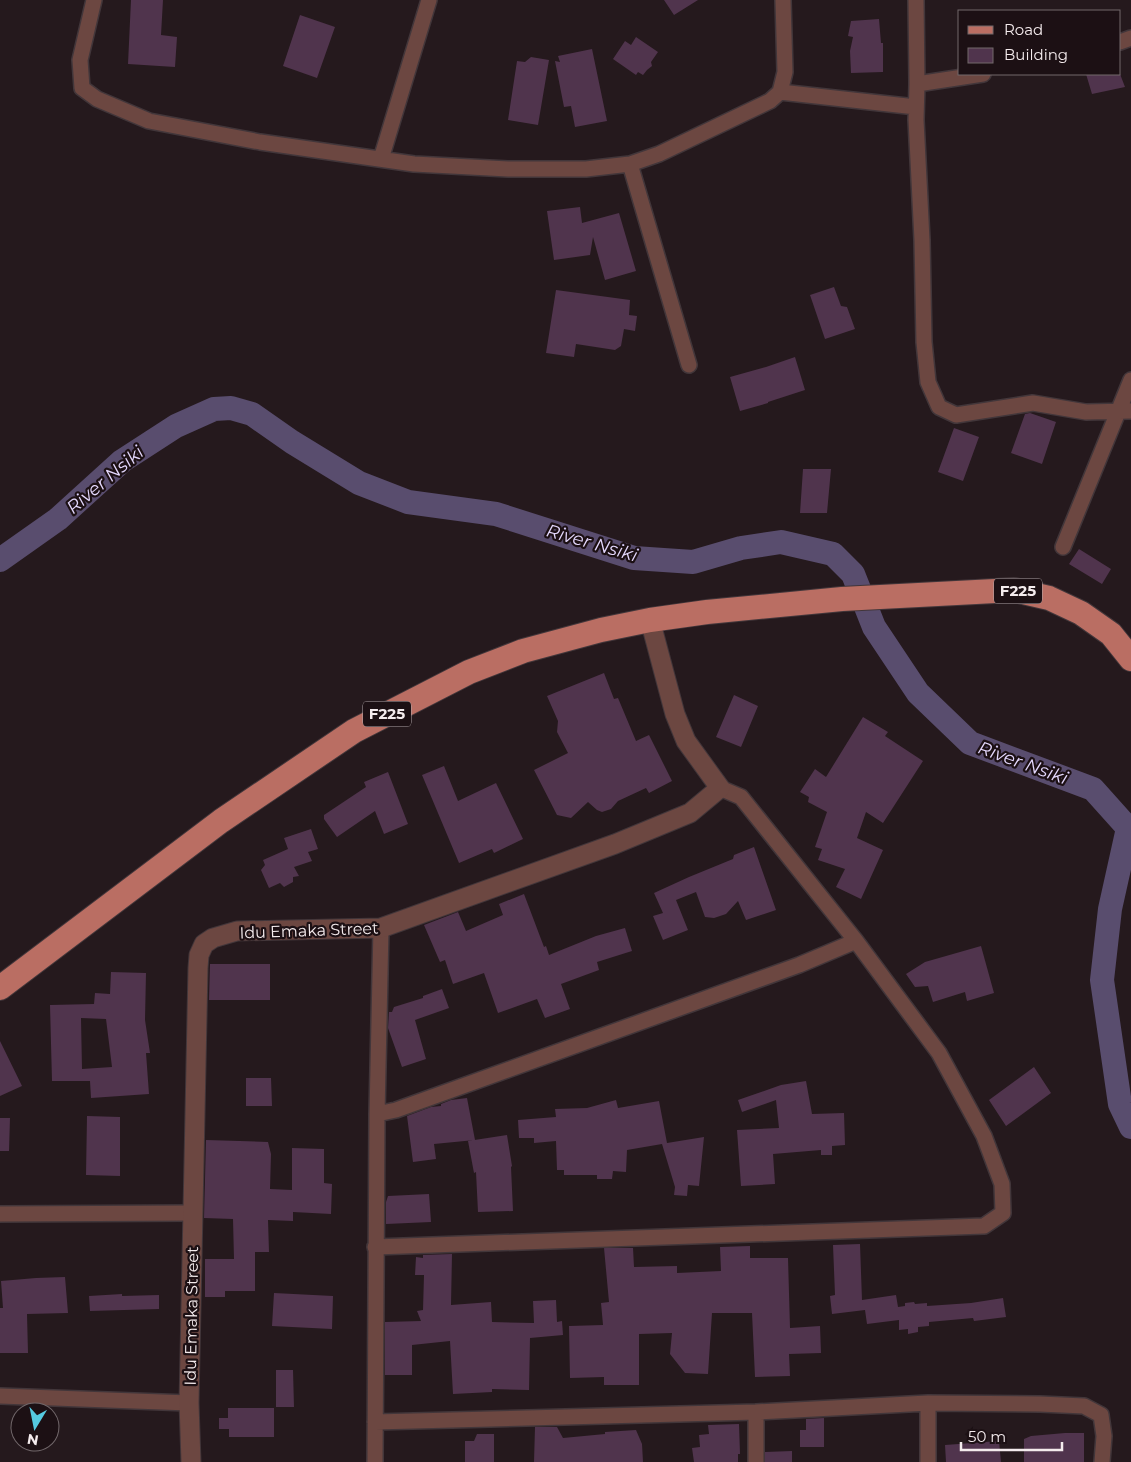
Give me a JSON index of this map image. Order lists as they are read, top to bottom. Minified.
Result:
{"streets":{"main road":["F225"],"street":["Idu Emaka Street"]},"water":["River Nsiki"],"legend":["Road","Building"],"scale_bar":"50 m","north":"bottom"}
